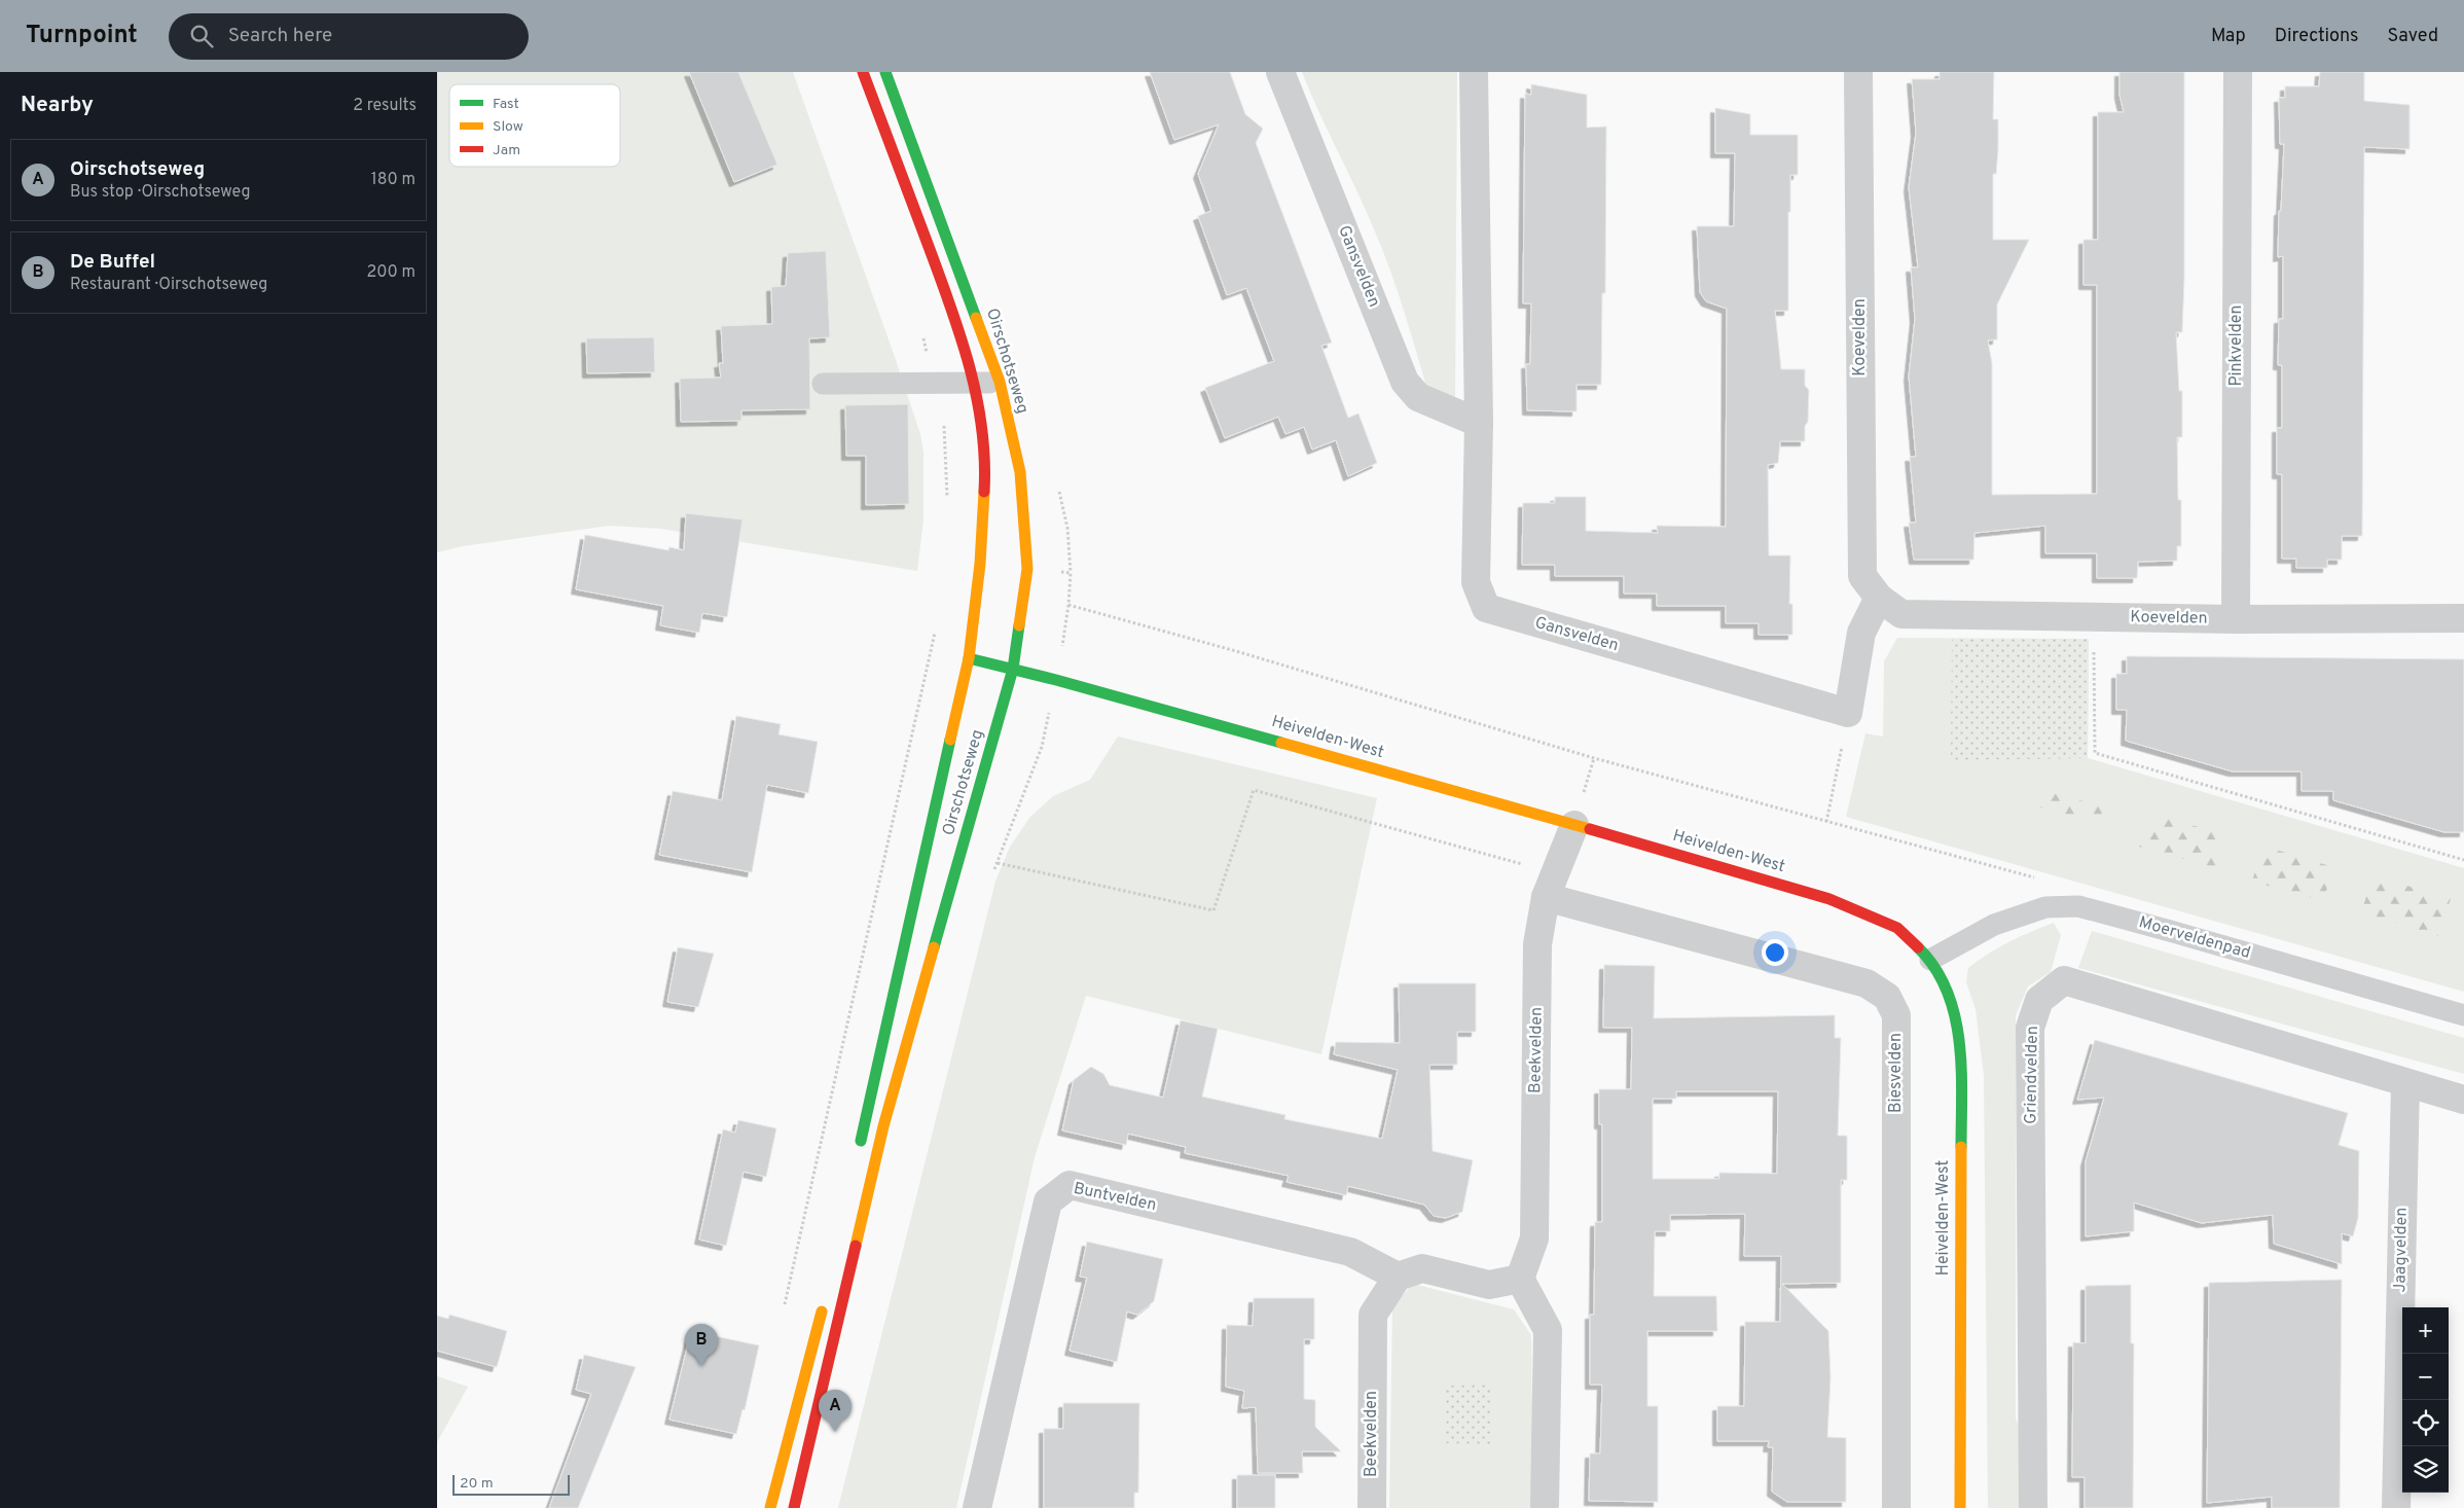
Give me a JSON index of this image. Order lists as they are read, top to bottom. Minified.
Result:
{"streets":{"main road":["Oirschotseweg","Heivelden-West"],"street":["Gansvelden","Koevelden","Pinkvelden","Beekvelden","Biesvelden","Griendvelden","Buntvelden","Jaagvelden"],"lane":["Moerveldenpad"]},"crossings":[["Koevelden","Pinkvelden"],["Oirschotseweg","Heivelden-West"],["Heivelden-West","Moerveldenpad"],["Heivelden-West","Beekvelden"],["Beekvelden","Biesvelden"],["Beekvelden","Buntvelden"],["Griendvelden","Jaagvelden"]],"legend":["Fast","Slow","Jam"],"scale_bar":"20 m","page":{"header":"Turnpoint","search":"Search here","nav":["Map","Directions","Saved"],"heading":["Nearby","2 results"],"list":[{"mark":"A","name":"Oirschotseweg","note":"Bus stop · Oirschotseweg","value":"180 m"},{"mark":"B","name":"De Buffel","note":"Restaurant · Oirschotseweg","value":"200 m"}],"map_buttons":["+","−"],"pins":["B","A"],"scale":"20 m"}}
